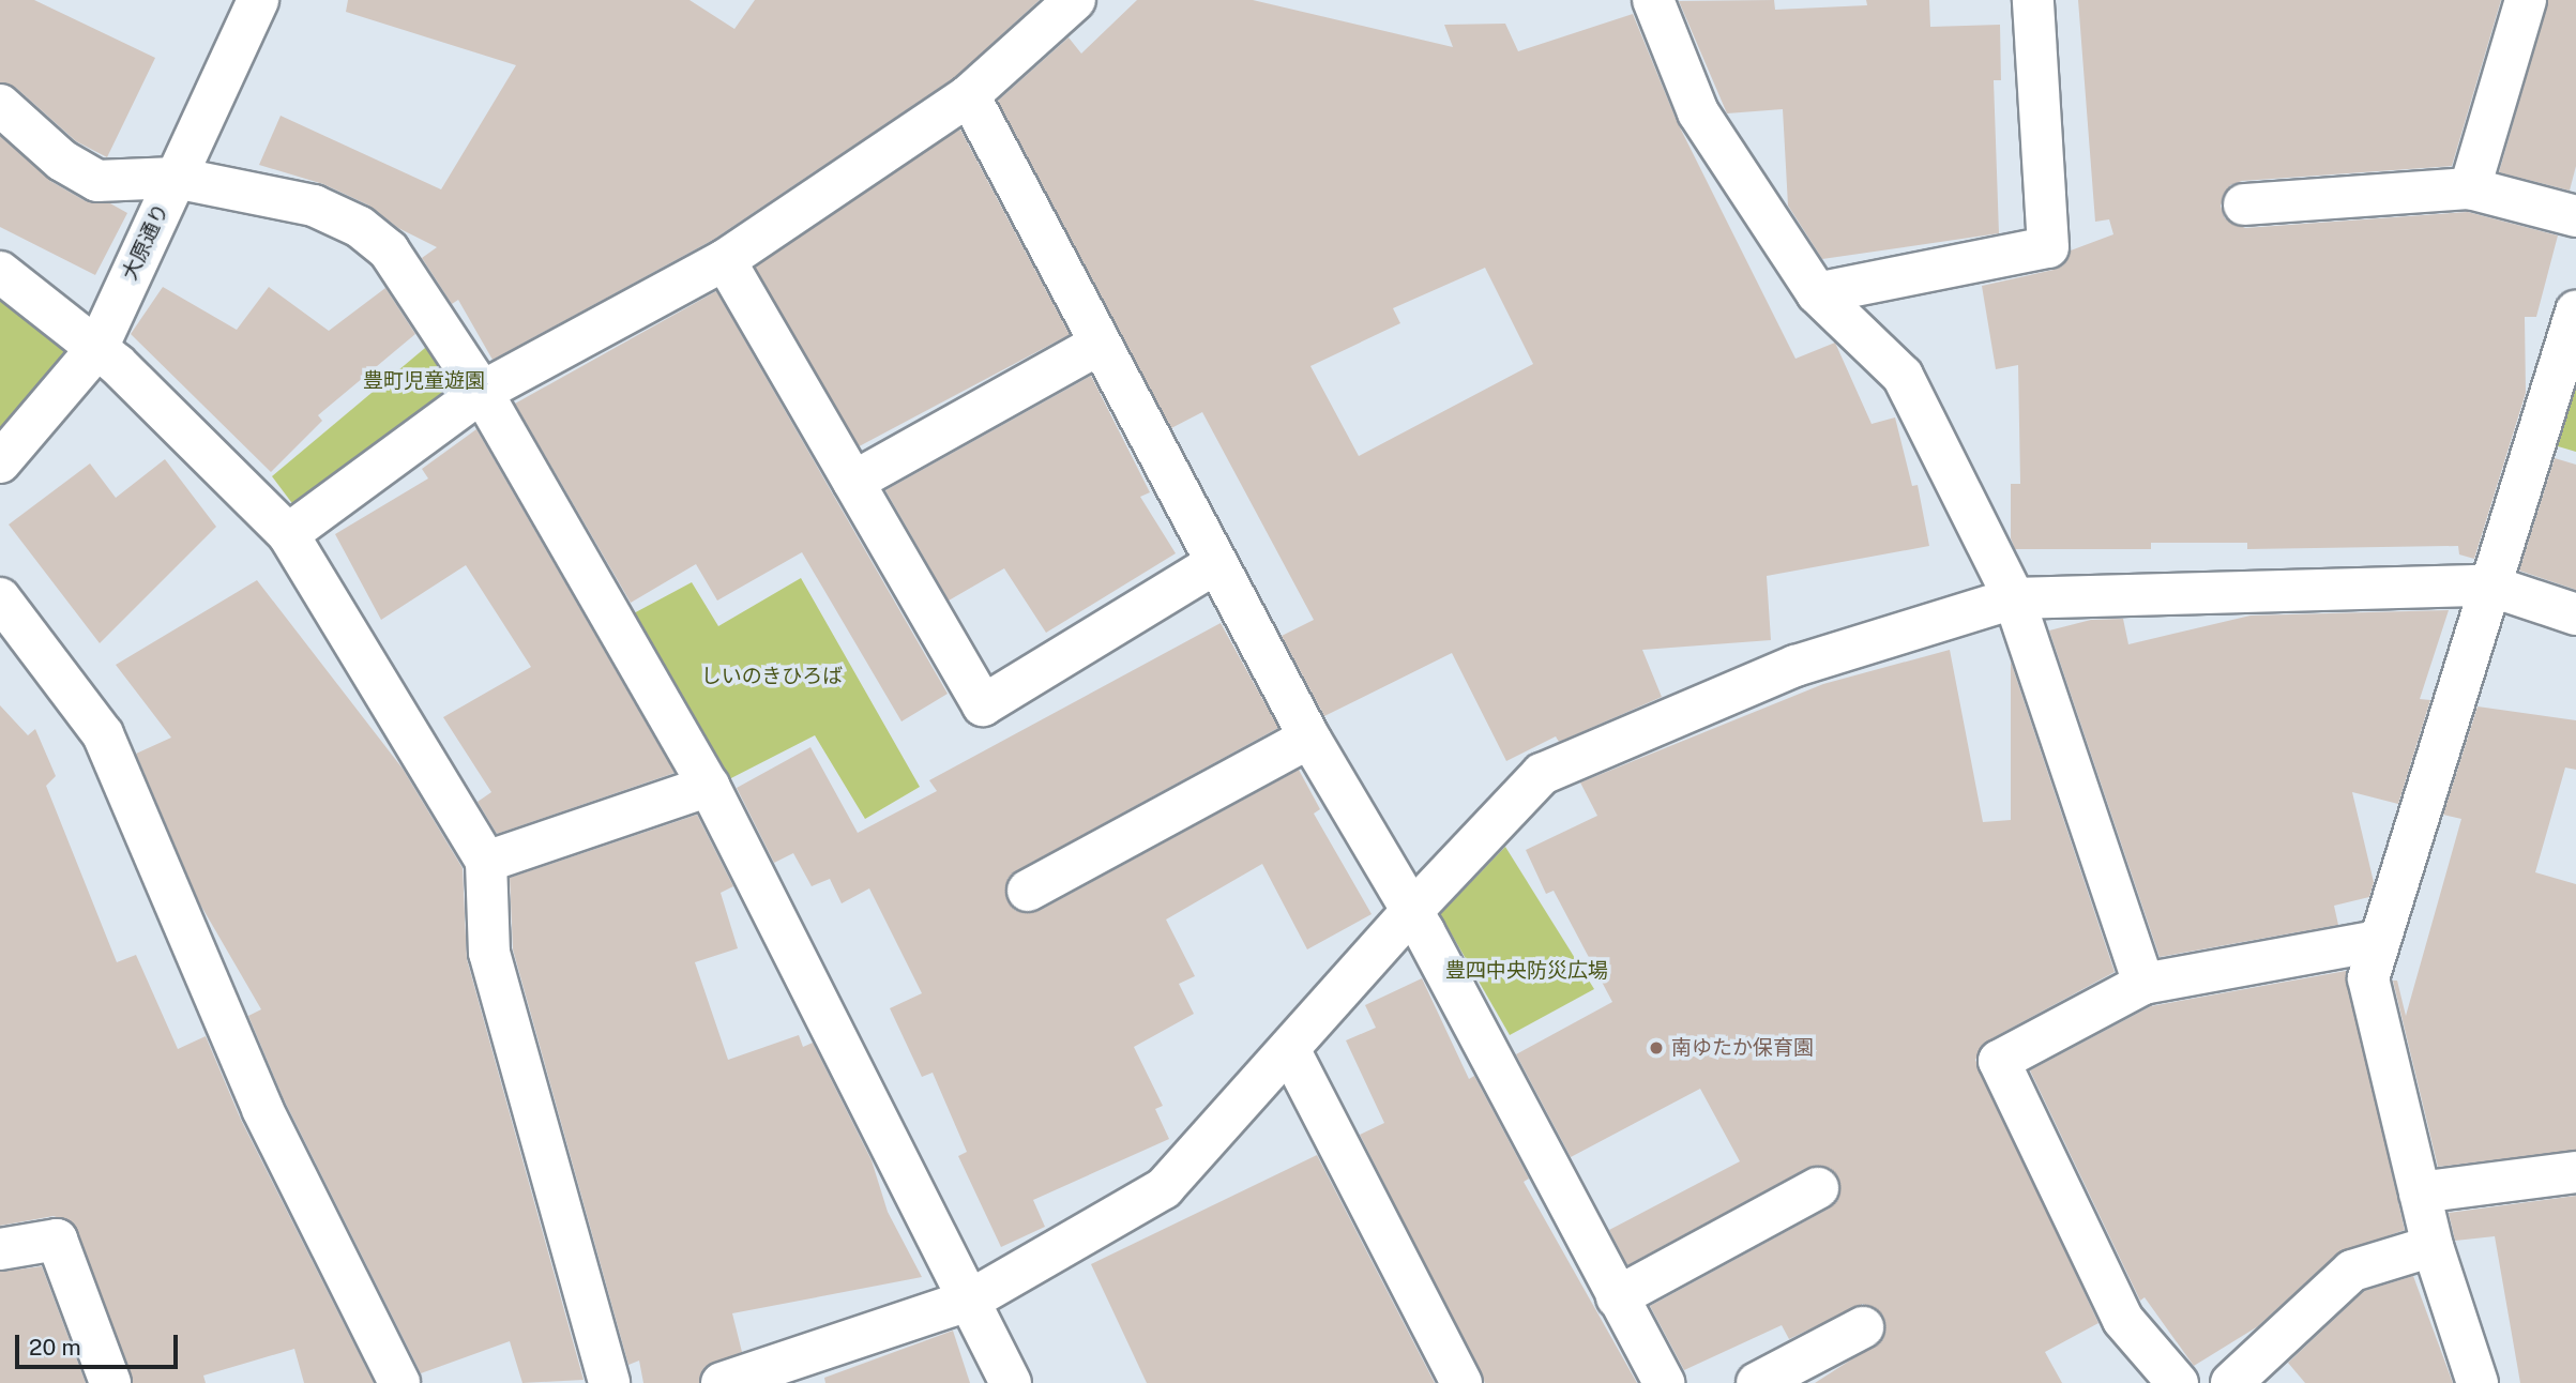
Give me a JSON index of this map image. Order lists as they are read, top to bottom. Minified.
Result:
{"streets":{"street":["大原通り"]},"parks":["豊町児童遊園","しいのきひろば","豊四中央防災広場"],"places":["南ゆたか保育園"],"scale_bar":"20 m"}
